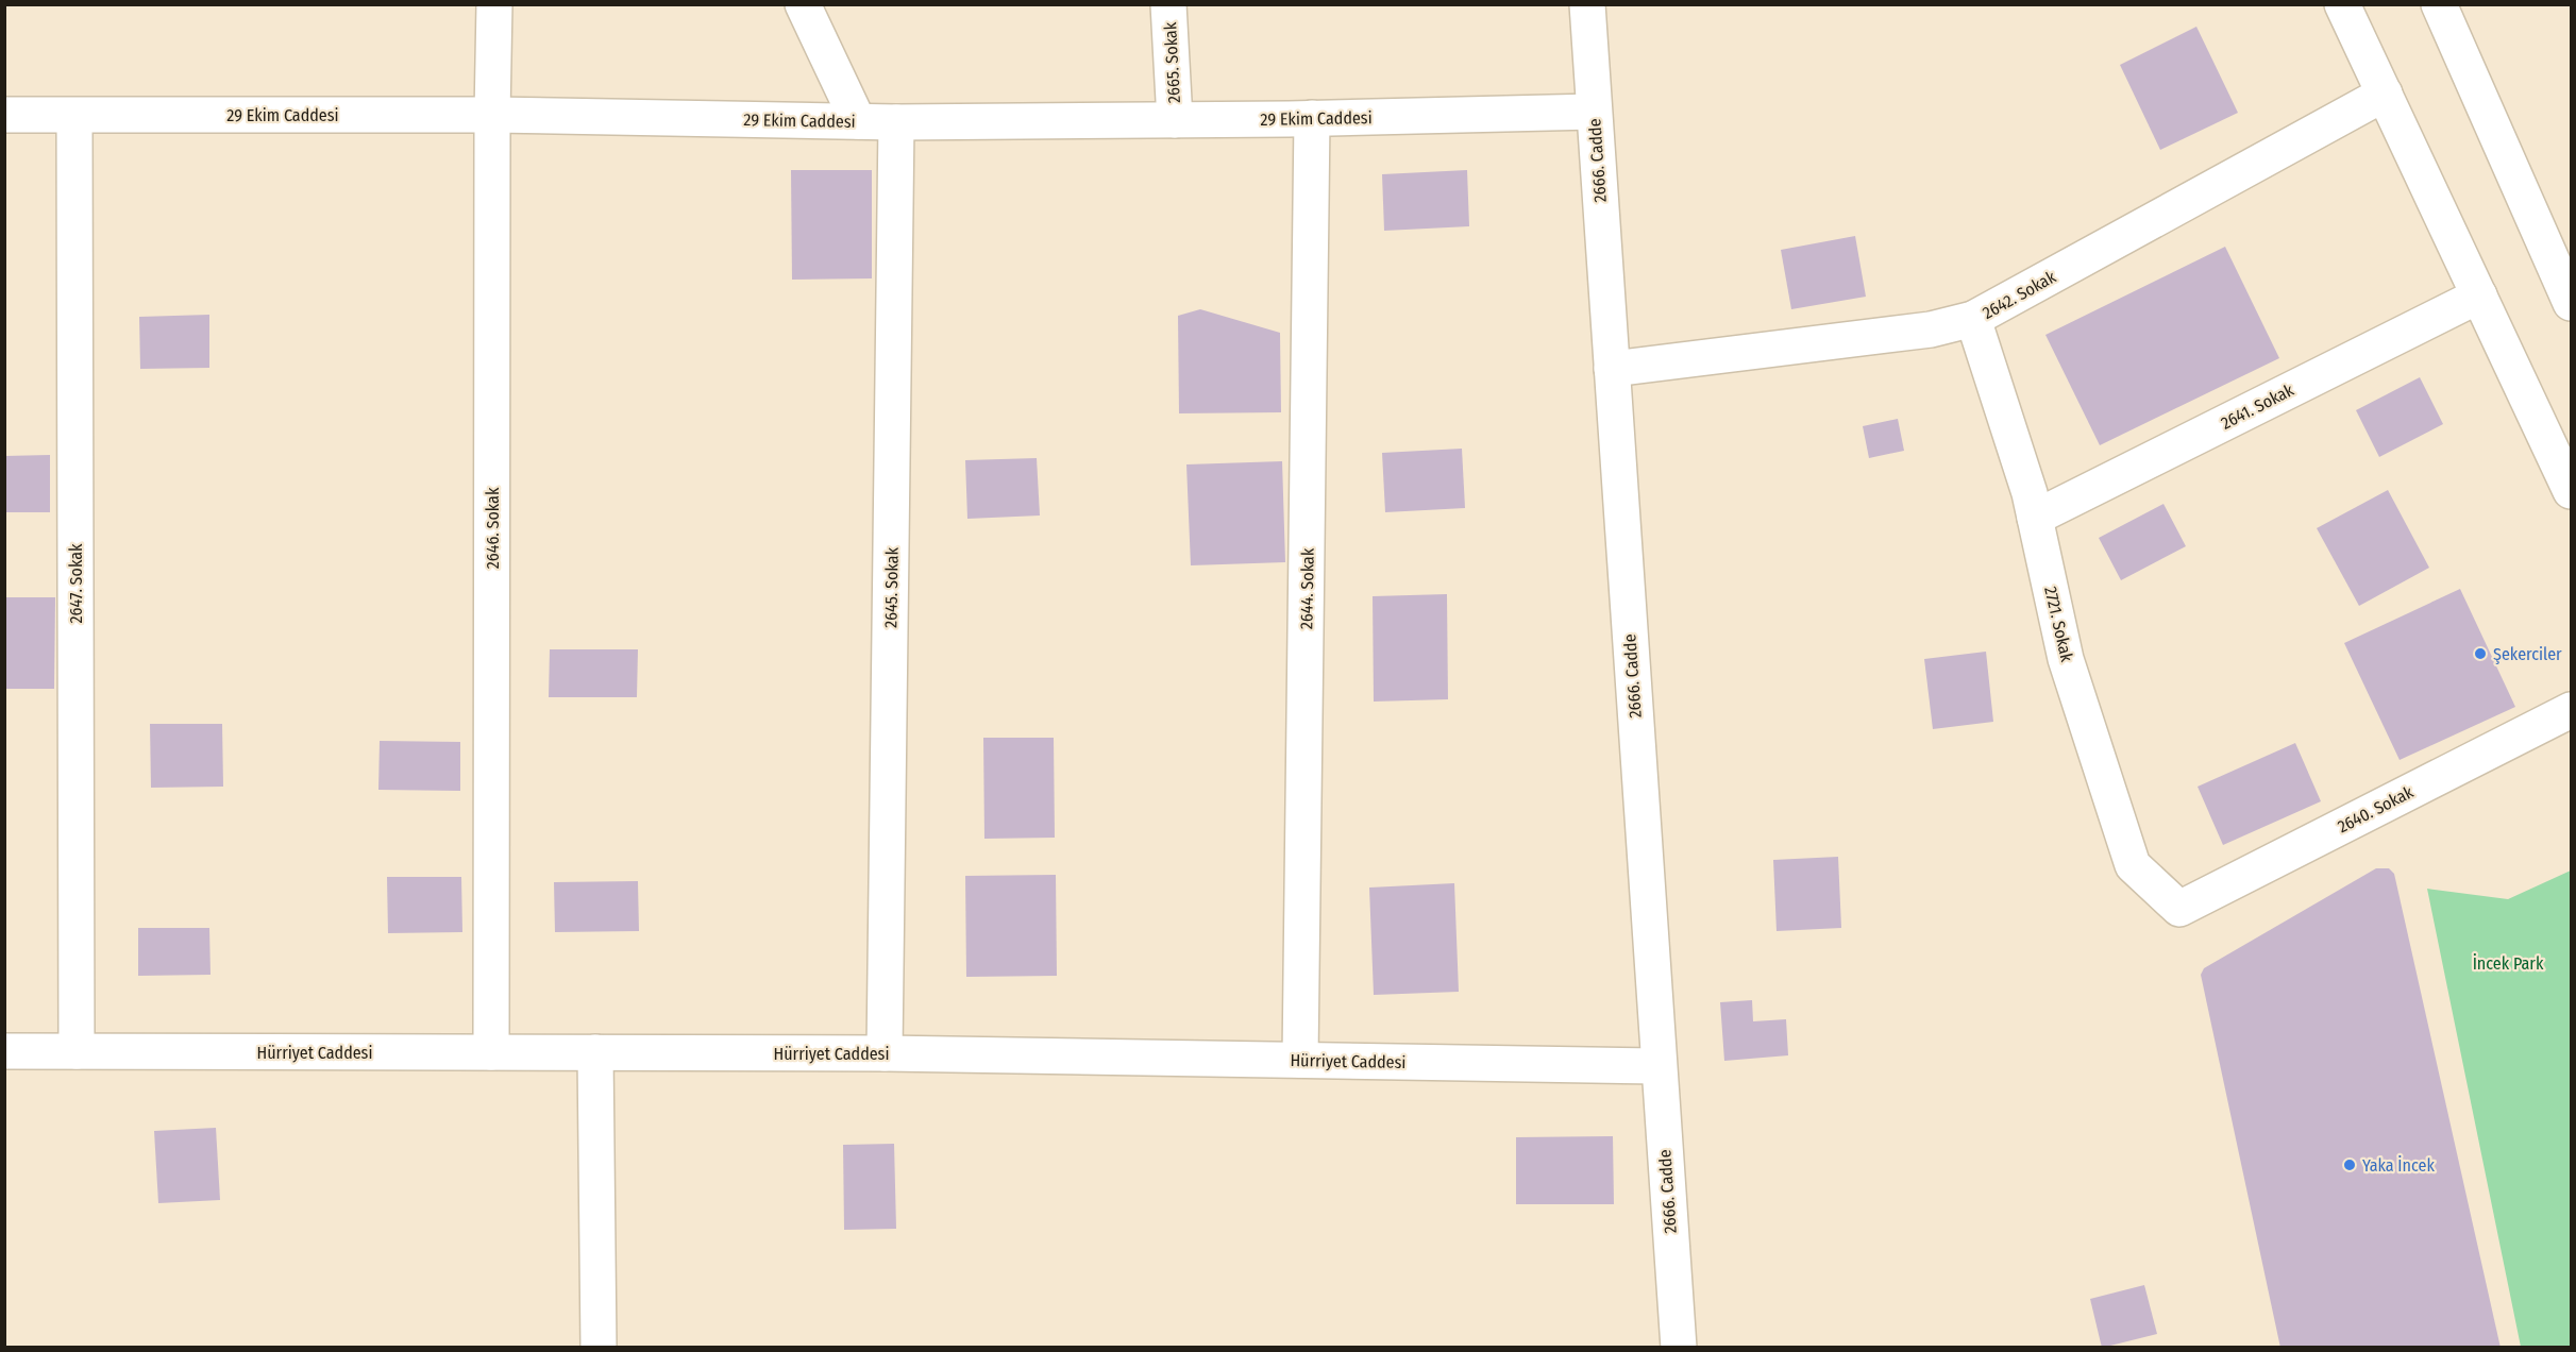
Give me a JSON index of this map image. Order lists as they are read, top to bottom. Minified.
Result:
{"streets":{"street":["2665. Sokak","29 Ekim Caddesi","2666. Cadde","2642. Sokak","2641. Sokak","2646. Sokak","2647. Sokak","2645. Sokak","2644. Sokak","2721. Sokak","2640. Sokak","Hürriyet Caddesi"]},"crossings":[["2665. Sokak","29 Ekim Caddesi"],["29 Ekim Caddesi","2666. Cadde"],["29 Ekim Caddesi","2646. Sokak"],["29 Ekim Caddesi","2647. Sokak"],["29 Ekim Caddesi","2645. Sokak"],["29 Ekim Caddesi","2644. Sokak"],["2666. Cadde","2642. Sokak"],["2666. Cadde","Hürriyet Caddesi"],["2642. Sokak","2721. Sokak"],["2641. Sokak","2721. Sokak"],["2646. Sokak","Hürriyet Caddesi"],["2647. Sokak","Hürriyet Caddesi"],["2645. Sokak","Hürriyet Caddesi"],["2644. Sokak","Hürriyet Caddesi"],["2721. Sokak","2640. Sokak"]],"parks":["İncek Park"],"places":["Şekerciler","Yaka İncek"]}
